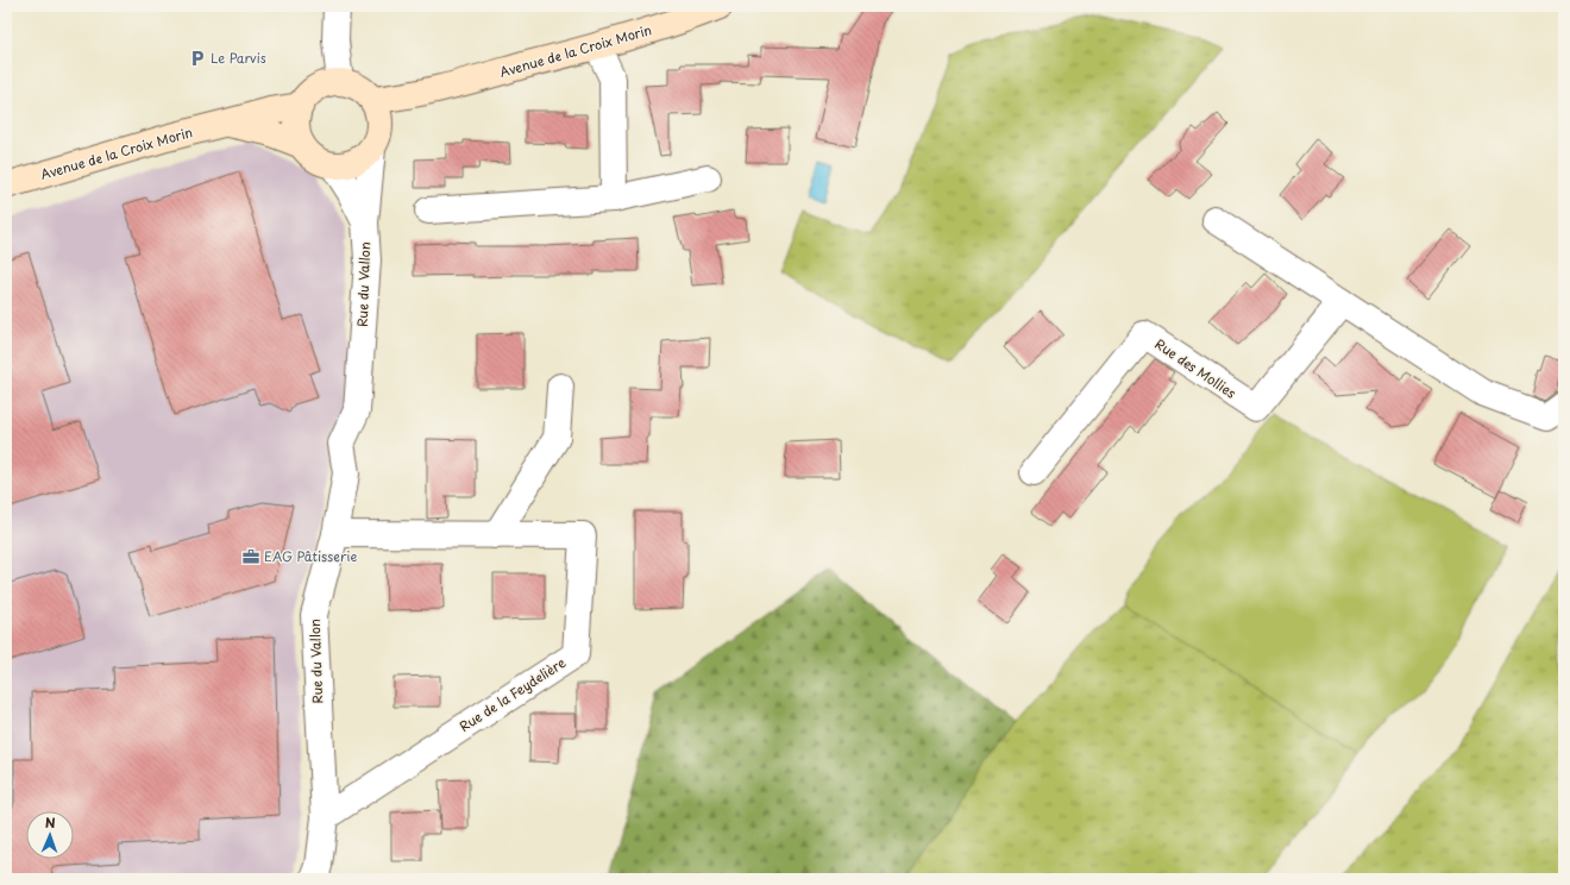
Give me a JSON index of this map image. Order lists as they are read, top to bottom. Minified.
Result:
{"streets":{"main road":["Avenue de la Croix Morin"],"street":["Rue du Vallon","Rue des Mollies","Rue de la Feydelière"]},"crossings":[["Avenue de la Croix Morin","Rue du Vallon"],["Rue du Vallon","Rue de la Feydelière"]],"places":{"parking":["Le Parvis"],"office":["EAG Pâtisserie"]},"north":"top"}
